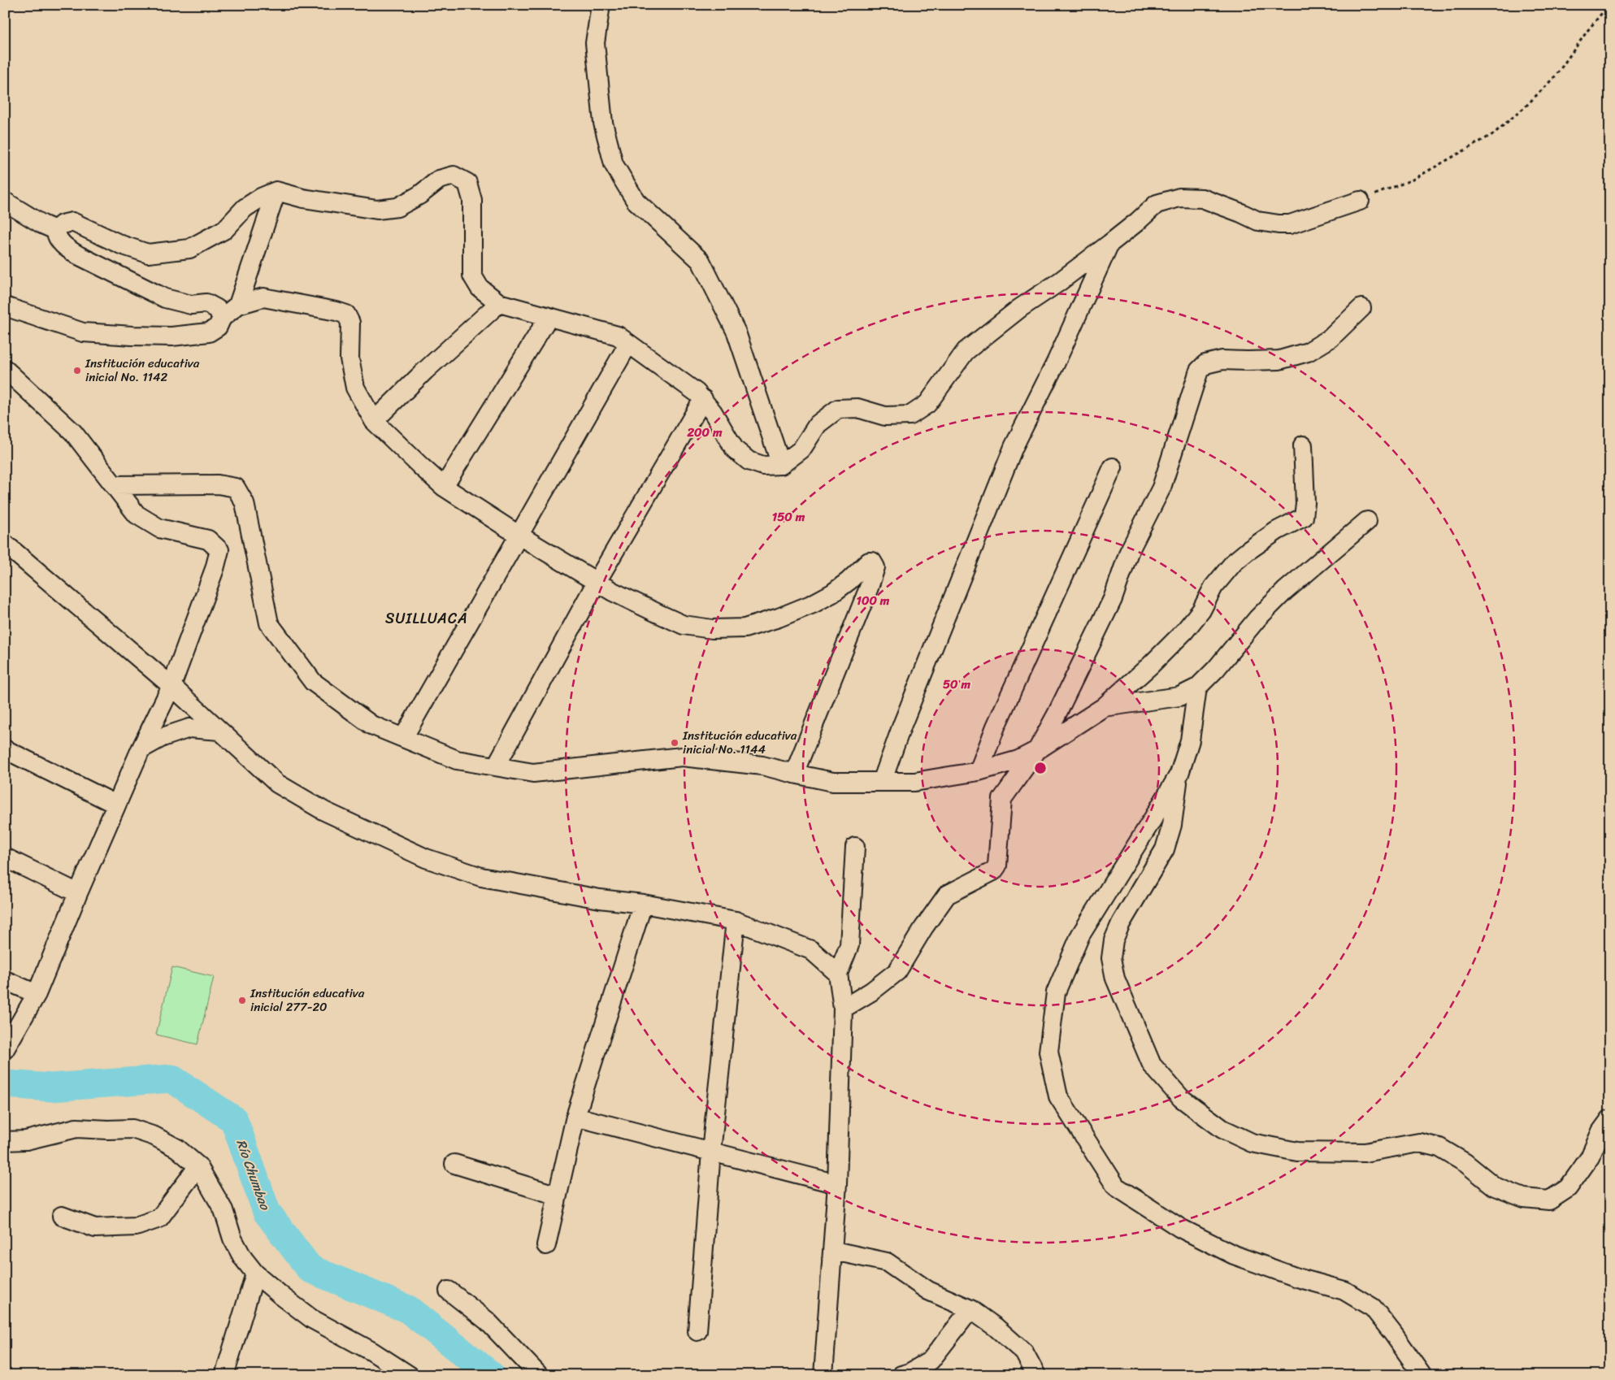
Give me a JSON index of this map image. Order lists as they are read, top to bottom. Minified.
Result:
{"districts":["SUILLUACA"],"water":["Río Chumbao"],"places":["Institución educativa inicial No. 1142","Institución educativa inicial No. 1144","Institución educativa inicial 277-20"],"rings":["200 m","150 m","100 m","50 m"]}
